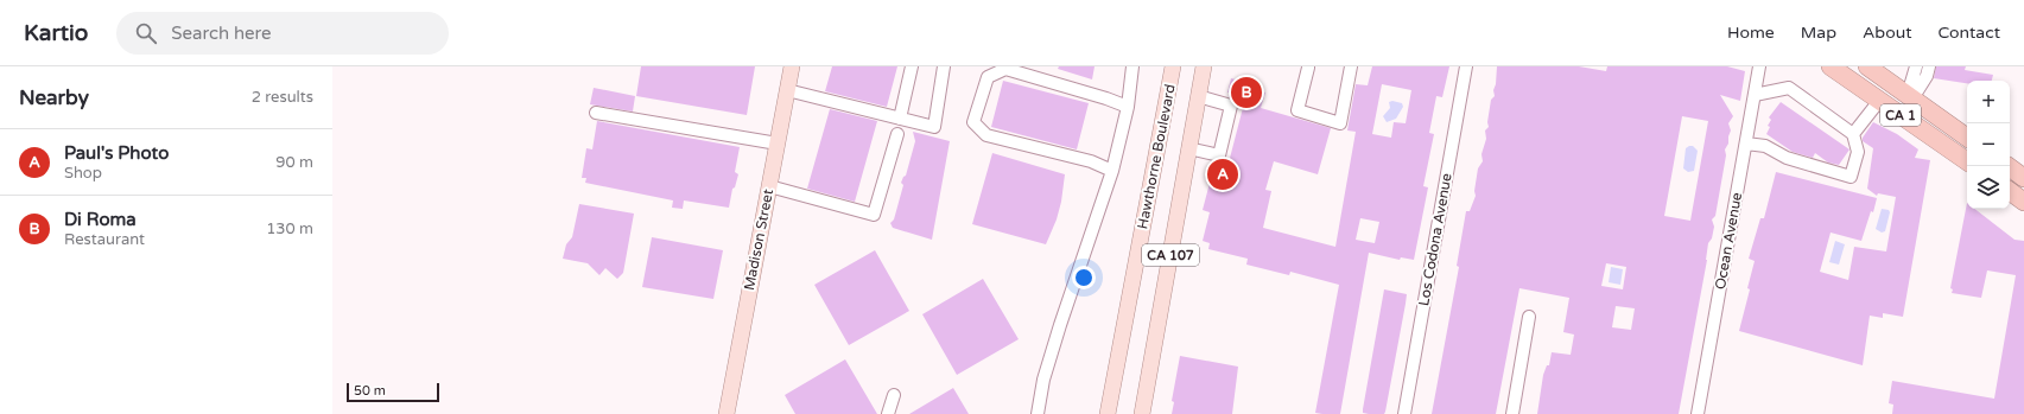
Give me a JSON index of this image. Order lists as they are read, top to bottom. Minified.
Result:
{"streets":{"highway":["CA 1"],"main road":["Hawthorne Boulevard","Madison Street","CA 107"],"street":["Los Codona Avenue","Ocean Avenue"]},"scale_bar":"50 m","page":{"header":"Kartio","search":"Search here","nav":["Home","Map","About","Contact"],"heading":["Nearby","2 results"],"pins":["B","A"],"map_buttons":["+","−"],"list":[{"mark":"A","name":"Paul's Photo","note":"Shop","value":"90 m"},{"mark":"B","name":"Di Roma","note":"Restaurant","value":"130 m"}],"scale":"50 m"}}
